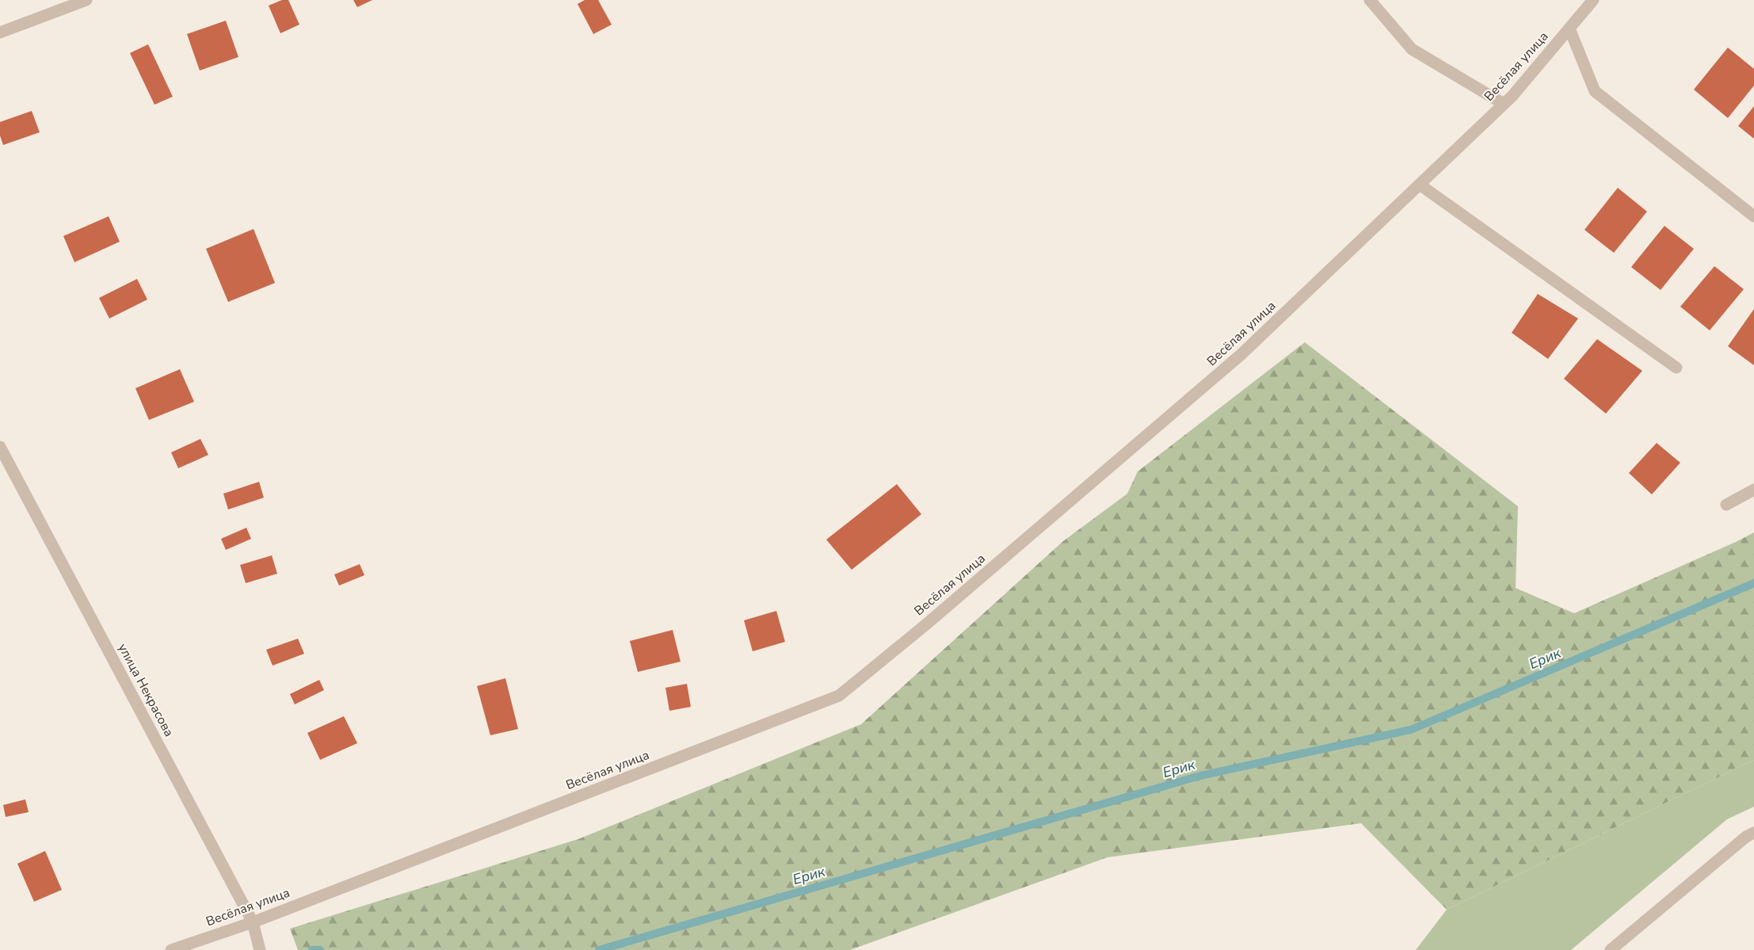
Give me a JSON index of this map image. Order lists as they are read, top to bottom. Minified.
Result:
{"streets":{"street":["Весёлая улица","улица Некрасова"]},"crossings":[["Весёлая улица","улица Некрасова"]],"water":["Ерик"]}
